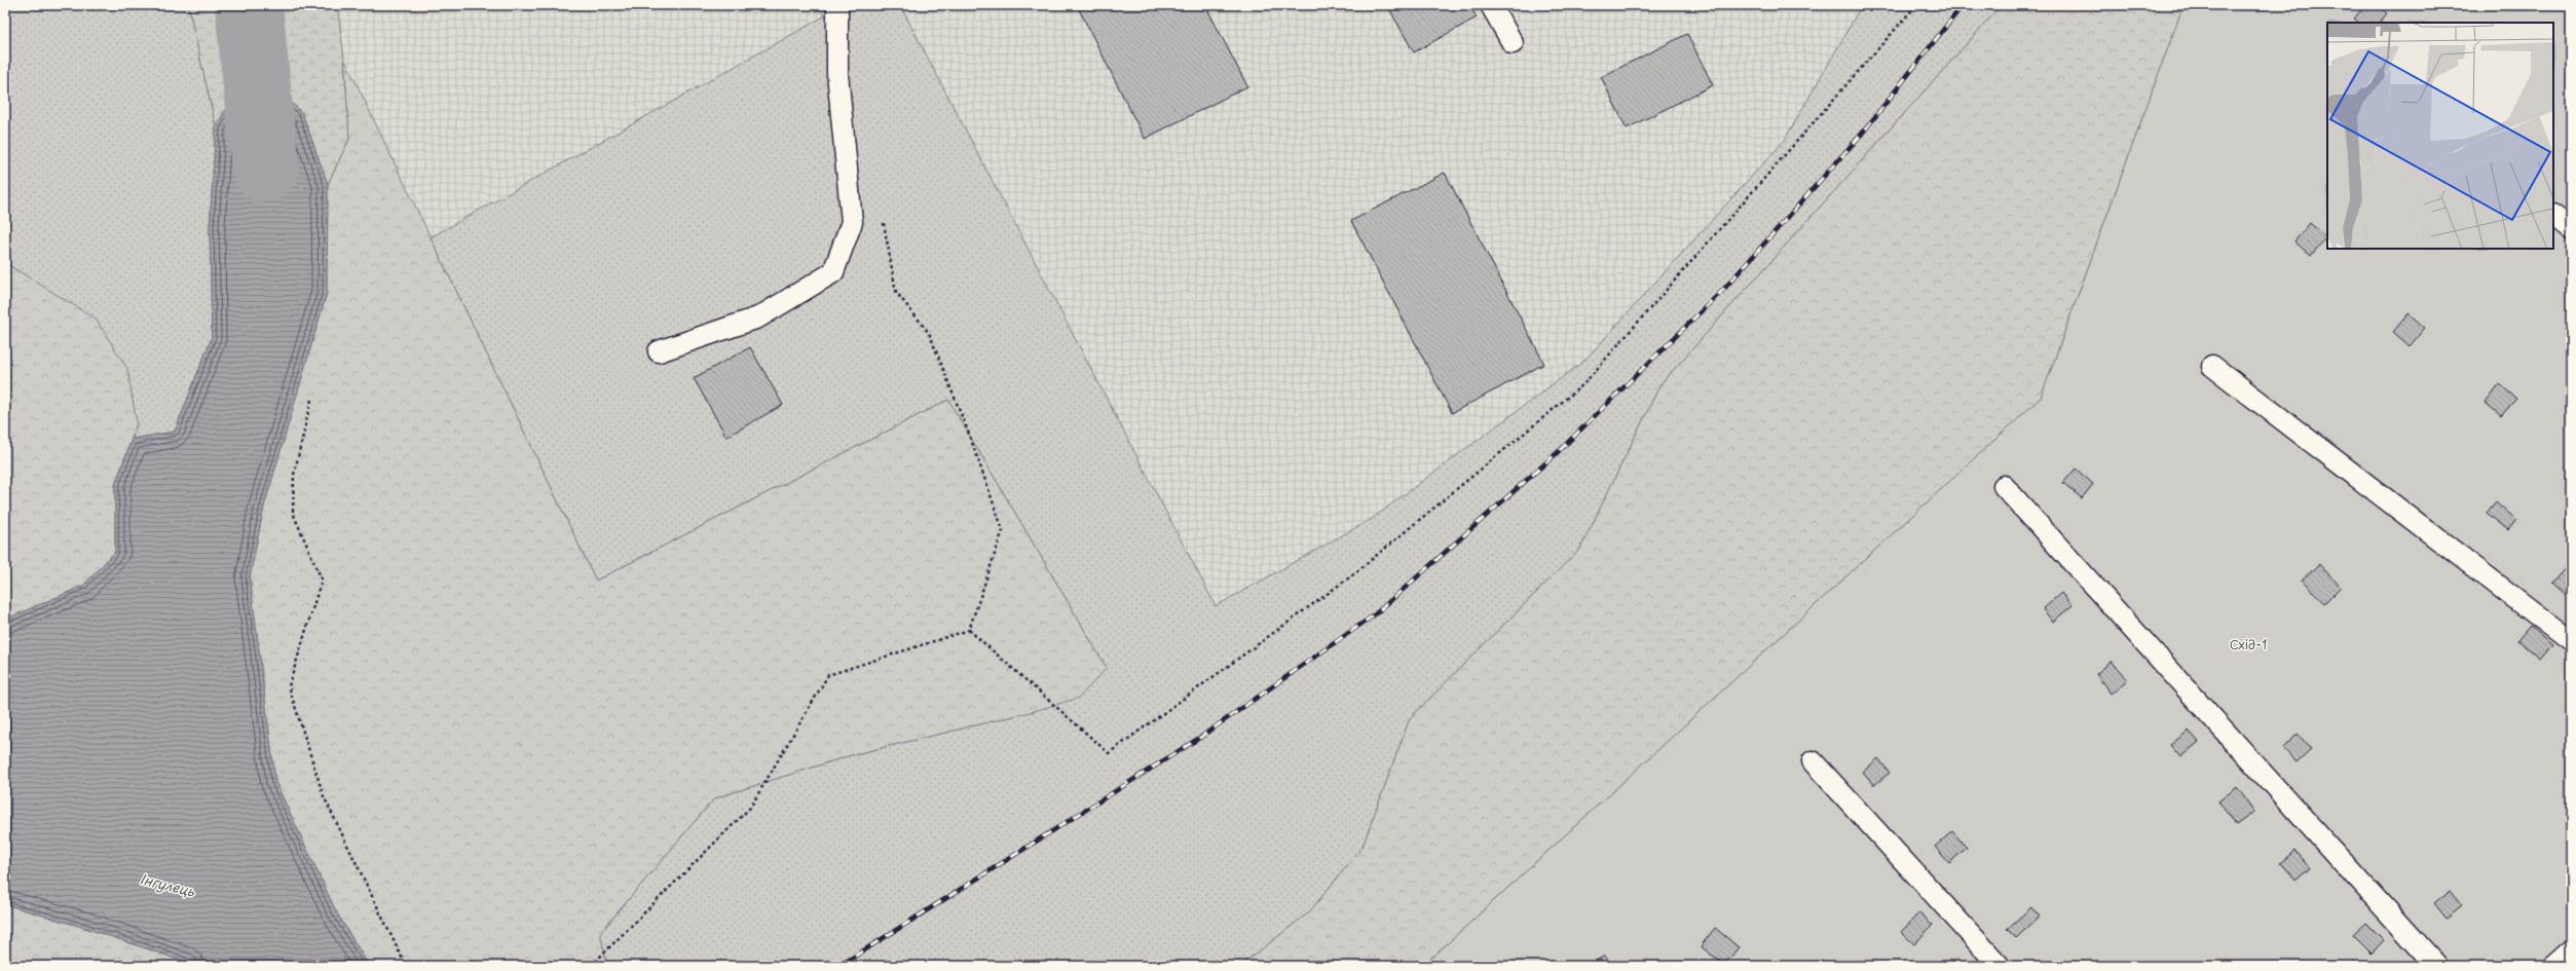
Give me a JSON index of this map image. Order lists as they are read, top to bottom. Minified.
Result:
{"water":["Інгулець"],"parks":["Схід-1"]}
